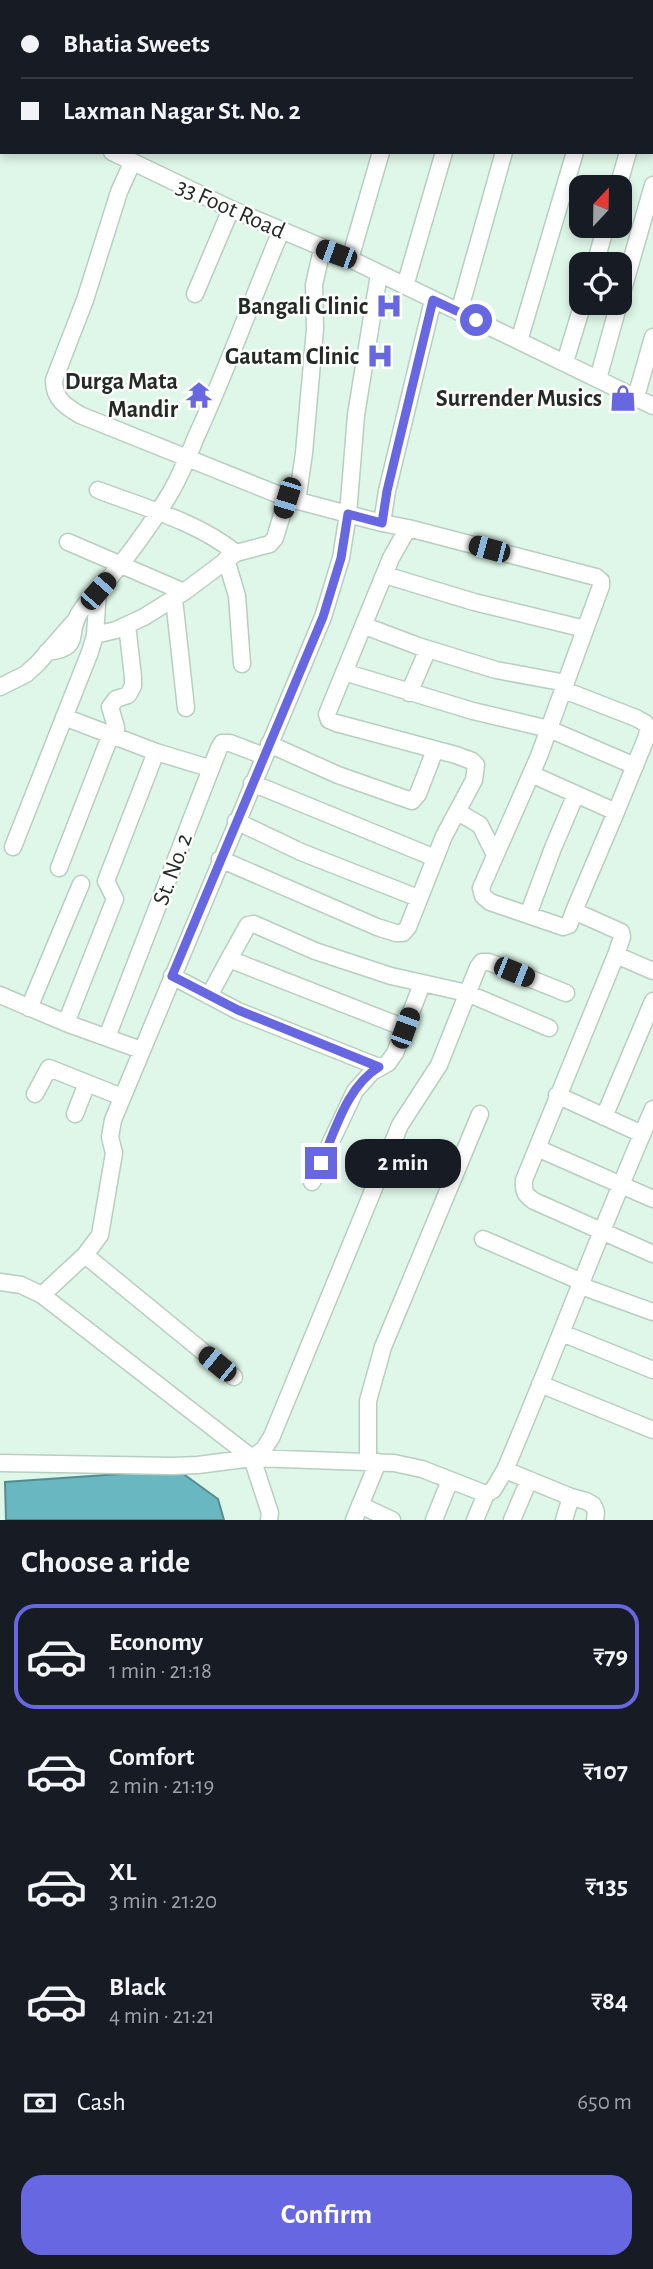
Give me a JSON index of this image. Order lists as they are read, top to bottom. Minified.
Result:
{"streets":{"street":["33 Foot Road","St. No. 2"]},"places":{"hospital":["Bangali Clinic","Gautam Clinic"],"temple":["Durga Mata Mandir"],"shop":["Surrender Musics"]},"north":"top","page":{"banner":["Bhatia Sweets","Laxman Nagar St. No. 2"],"bubble":"2 min","heading":"Choose a ride","list":[{"name":"Economy","note":"1 min · 21:18","value":"₹79"},{"name":"Comfort","note":"2 min · 21:19","value":"₹107"},{"name":"XL","note":"3 min · 21:20","value":"₹135"},{"name":"Black","note":"4 min · 21:21","value":"₹84"}],"pay":["Cash","650 m"],"buttons":"Confirm"}}
